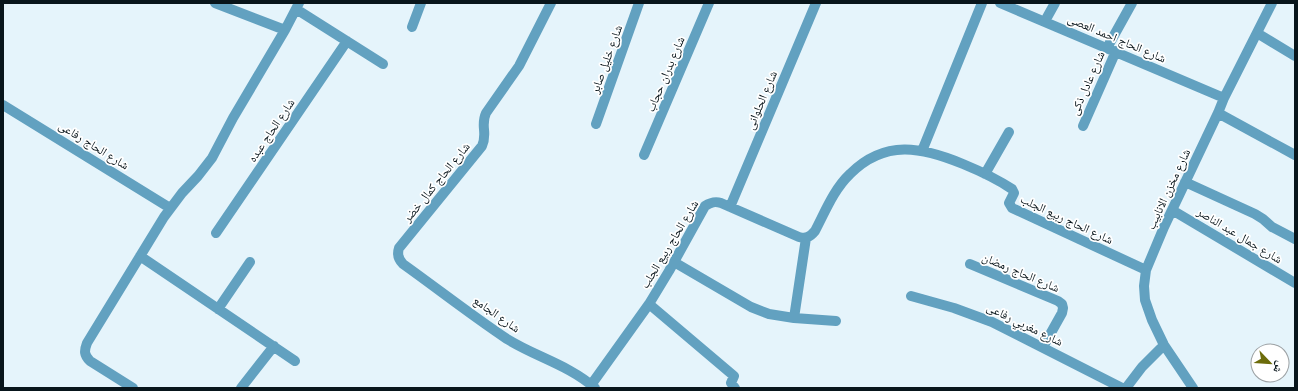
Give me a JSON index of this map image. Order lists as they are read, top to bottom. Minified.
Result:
{"streets":{"street":["شارع الحاج احمد العصى","شارع خليل صابر","شارع بدران حجاب","شارع عادل ذكى","شارع الحلوانى","شارع الحاج عبده","شارع الحاج رفاعى","شارع الحاج كمال خضر","شارع مخزن الانابيب","شارع الحاج ربيع الجلب","شارع جمال عبد الناصر","شارع الحاج رمضان","شارع الجامع","شارع مغربي رفاعى"]},"crossings":[["شارع الحاج احمد العصى","شارع عادل ذكى"],["شارع الحاج احمد العصى","شارع مخزن الانابيب"],["شارع الحلوانى","شارع الحاج ربيع الجلب"],["شارع الحاج كمال خضر","شارع الجامع"],["شارع مخزن الانابيب","شارع الحاج ربيع الجلب"],["شارع مخزن الانابيب","شارع جمال عبد الناصر"],["شارع الحاج ربيع الجلب","شارع الجامع"],["شارع الحاج رمضان","شارع مغربي رفاعى"]],"north":"bottom right"}
